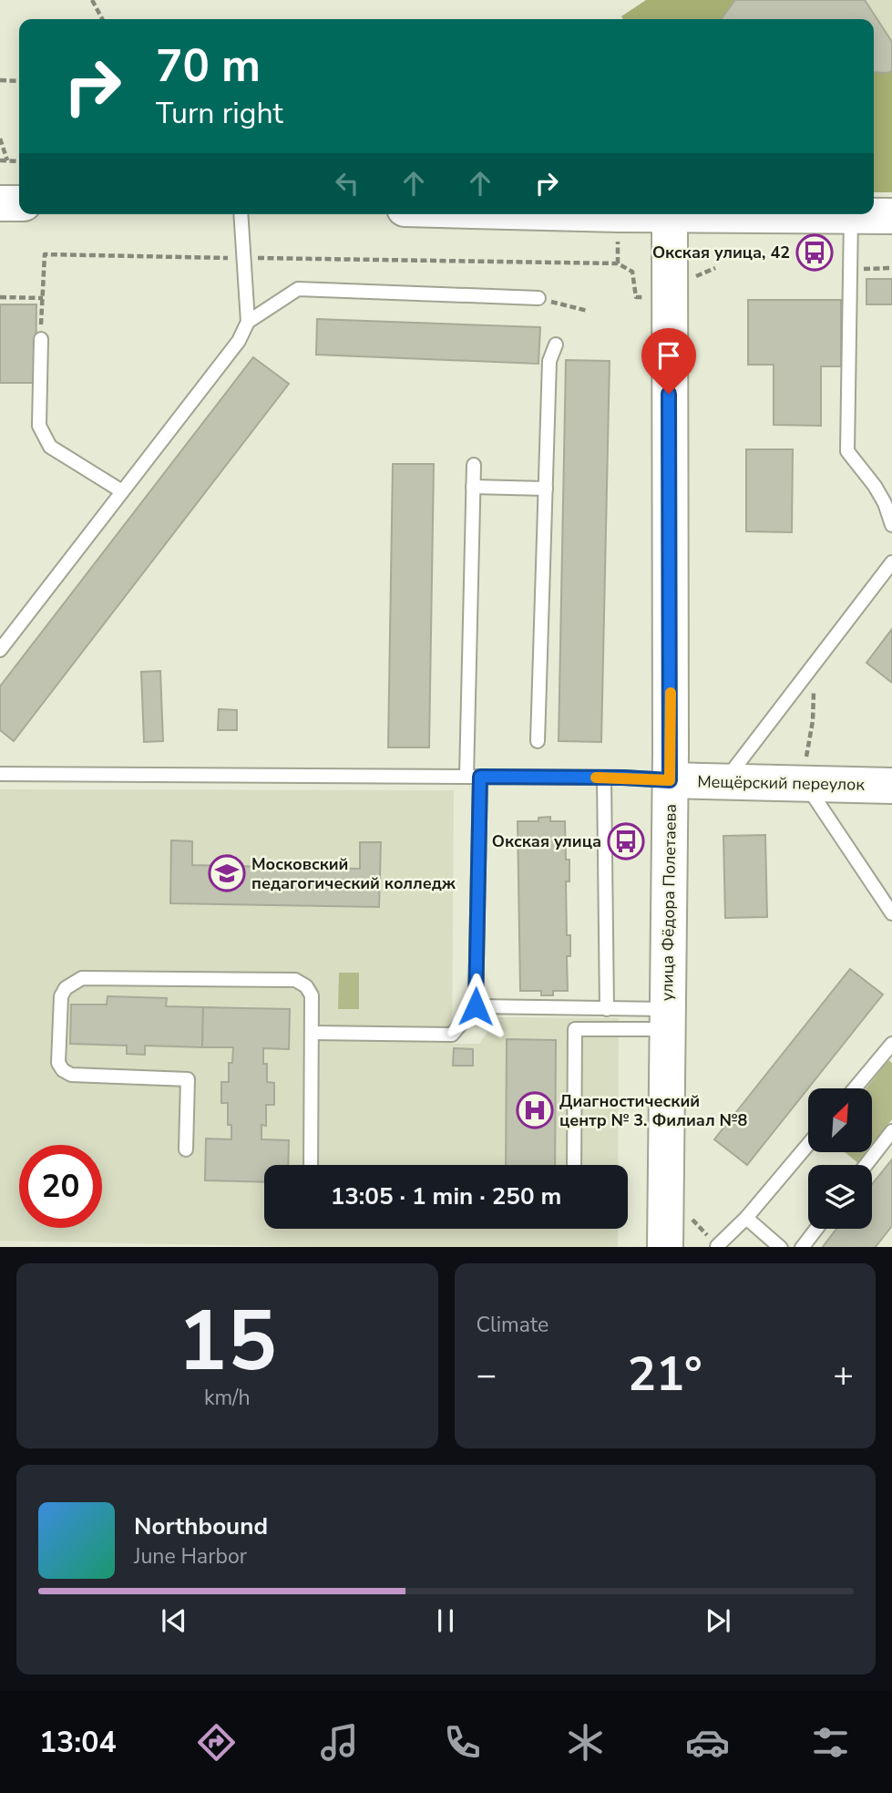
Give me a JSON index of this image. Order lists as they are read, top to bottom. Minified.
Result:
{"streets":{"main road":["Мещёрский переулок","улица Фёдора Полетаева"]},"crossings":[["Мещёрский переулок","улица Фёдора Полетаева"]],"places":{"bus stop":["Окская улица, 42","Окская улица"],"school or university":["Московский педагогический колледж"],"hospital":["Диагностический центр № 3. Филиал №8"]},"north":"top right","page":{"turn":["70 m","Turn right"],"limit":"20","trip":"13:05 · 1 min · 250 m","tile":[["15","km/h"],"Climate"],"heat":["−","21°","+"],"song":["Northbound","June Harbor"],"tabs":"13:04"}}
